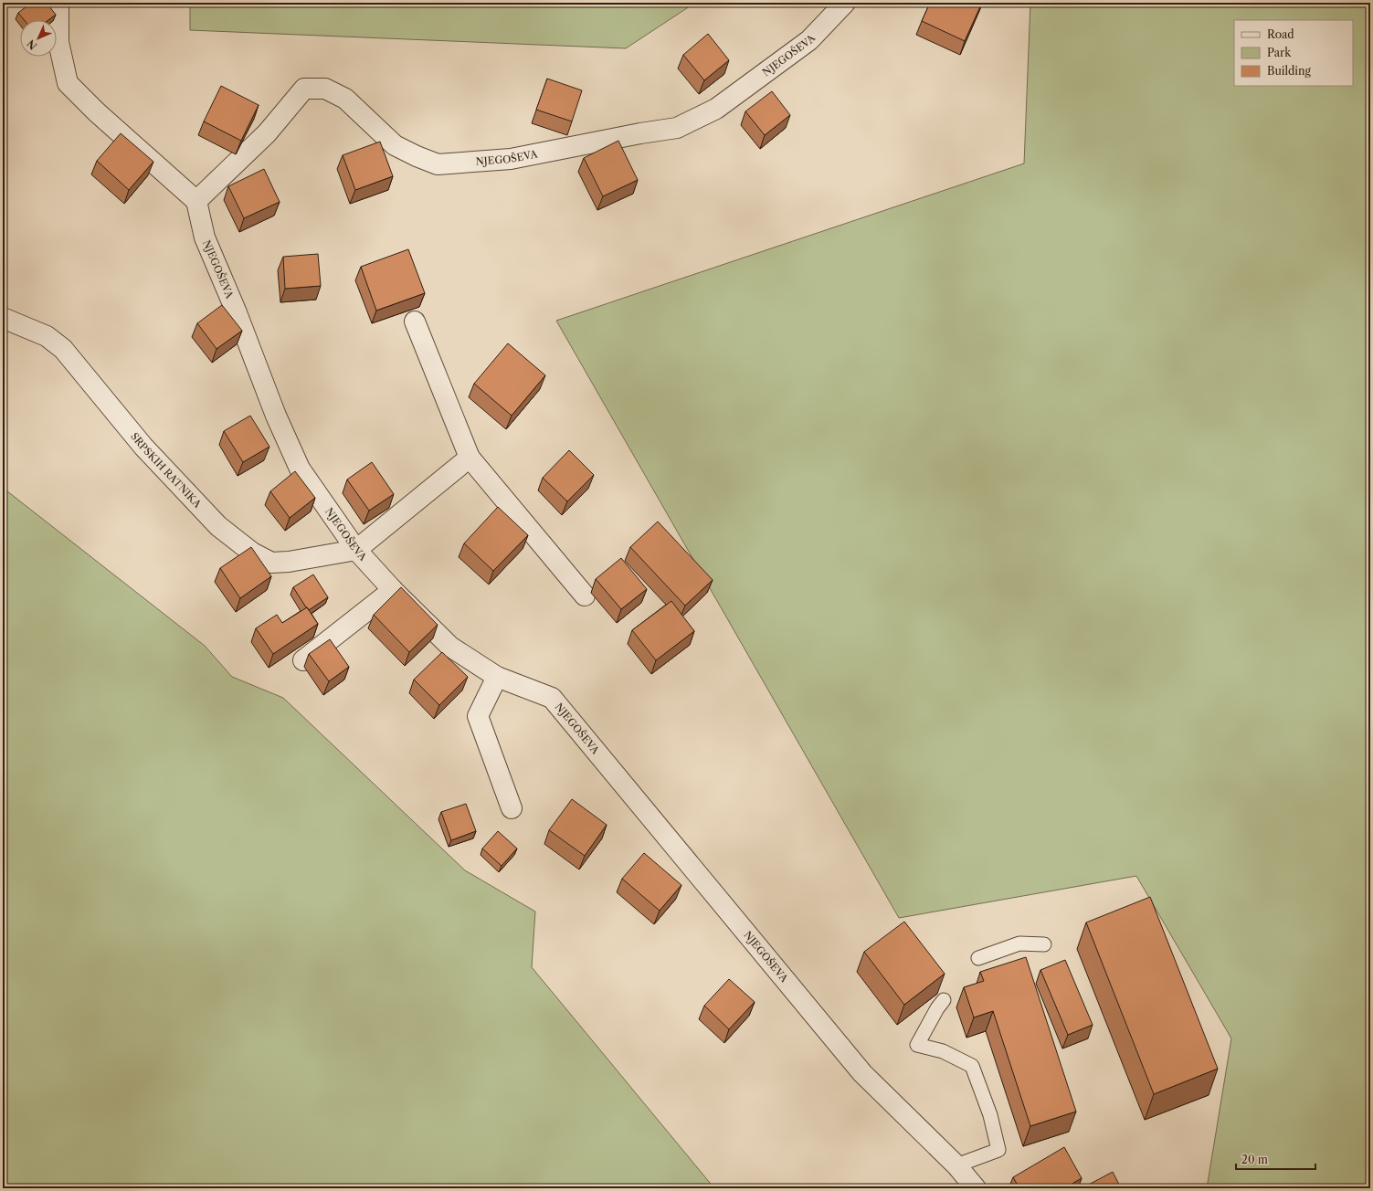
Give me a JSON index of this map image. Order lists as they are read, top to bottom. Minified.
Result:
{"streets":{"street":["NJEGOŠEVA","SRPSKIH RATNIKA"]},"crossings":[["NJEGOŠEVA","SRPSKIH RATNIKA"]],"legend":["Road","Park","Building"],"scale_bar":"20 m","north":"bottom left"}
